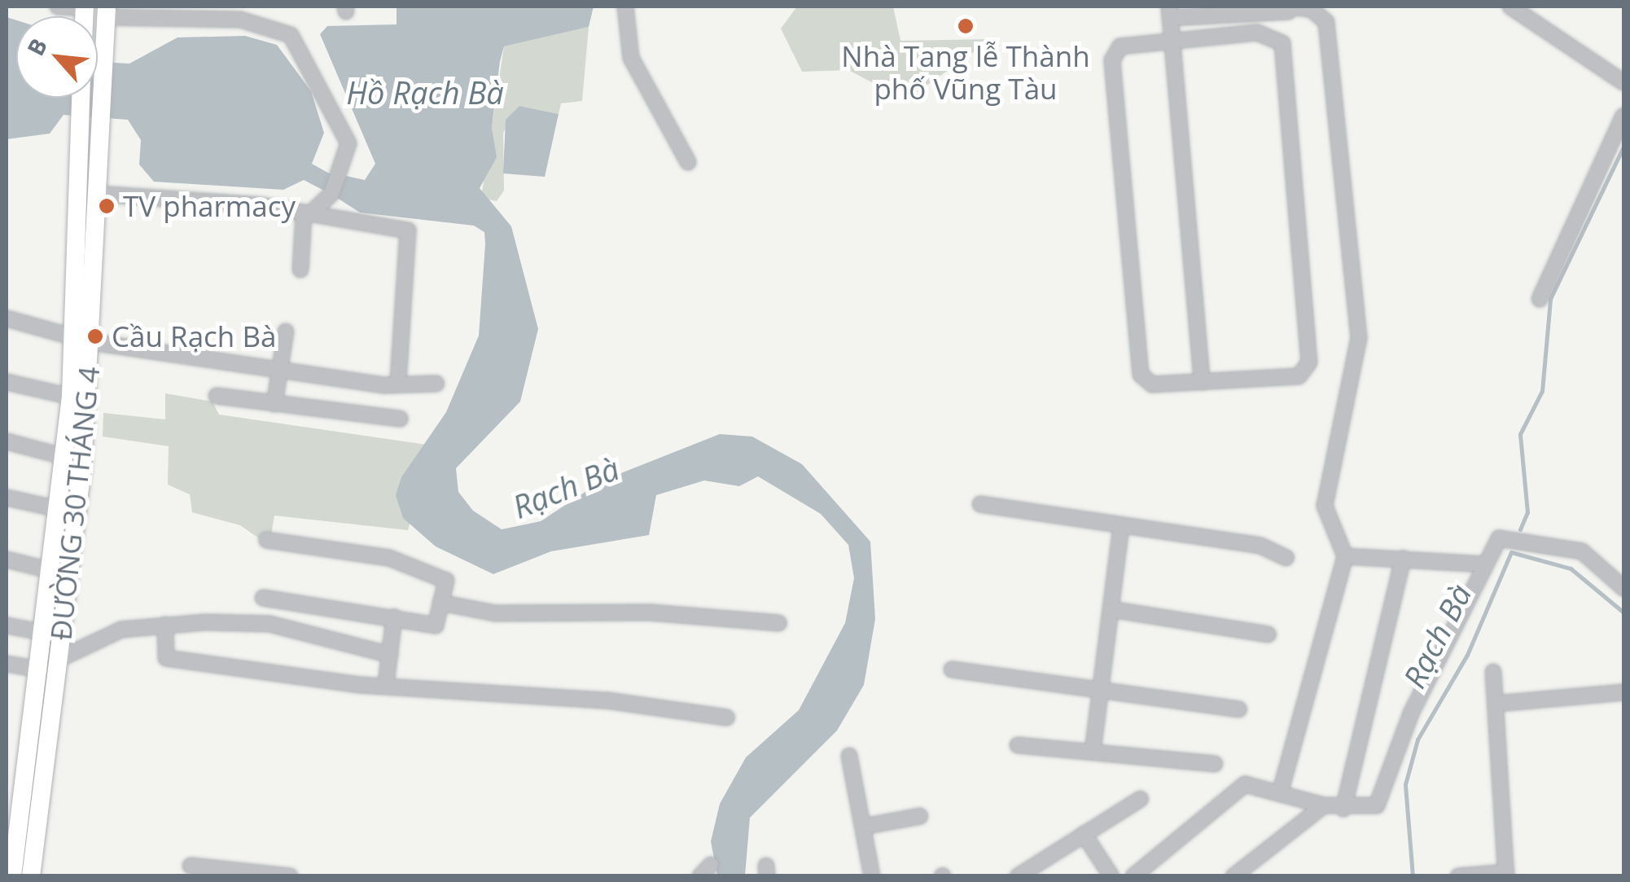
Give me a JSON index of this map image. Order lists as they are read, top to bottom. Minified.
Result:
{"streets":{"main road":["ĐƯỜNG 30 THÁNG 4"]},"water":["Hồ Rạch Bà","Rạch Bà"],"places":["Nhà Tang lễ Thành phố Vũng Tàu","TV pharmacy","Cầu Rạch Bà"],"north":"top left"}
